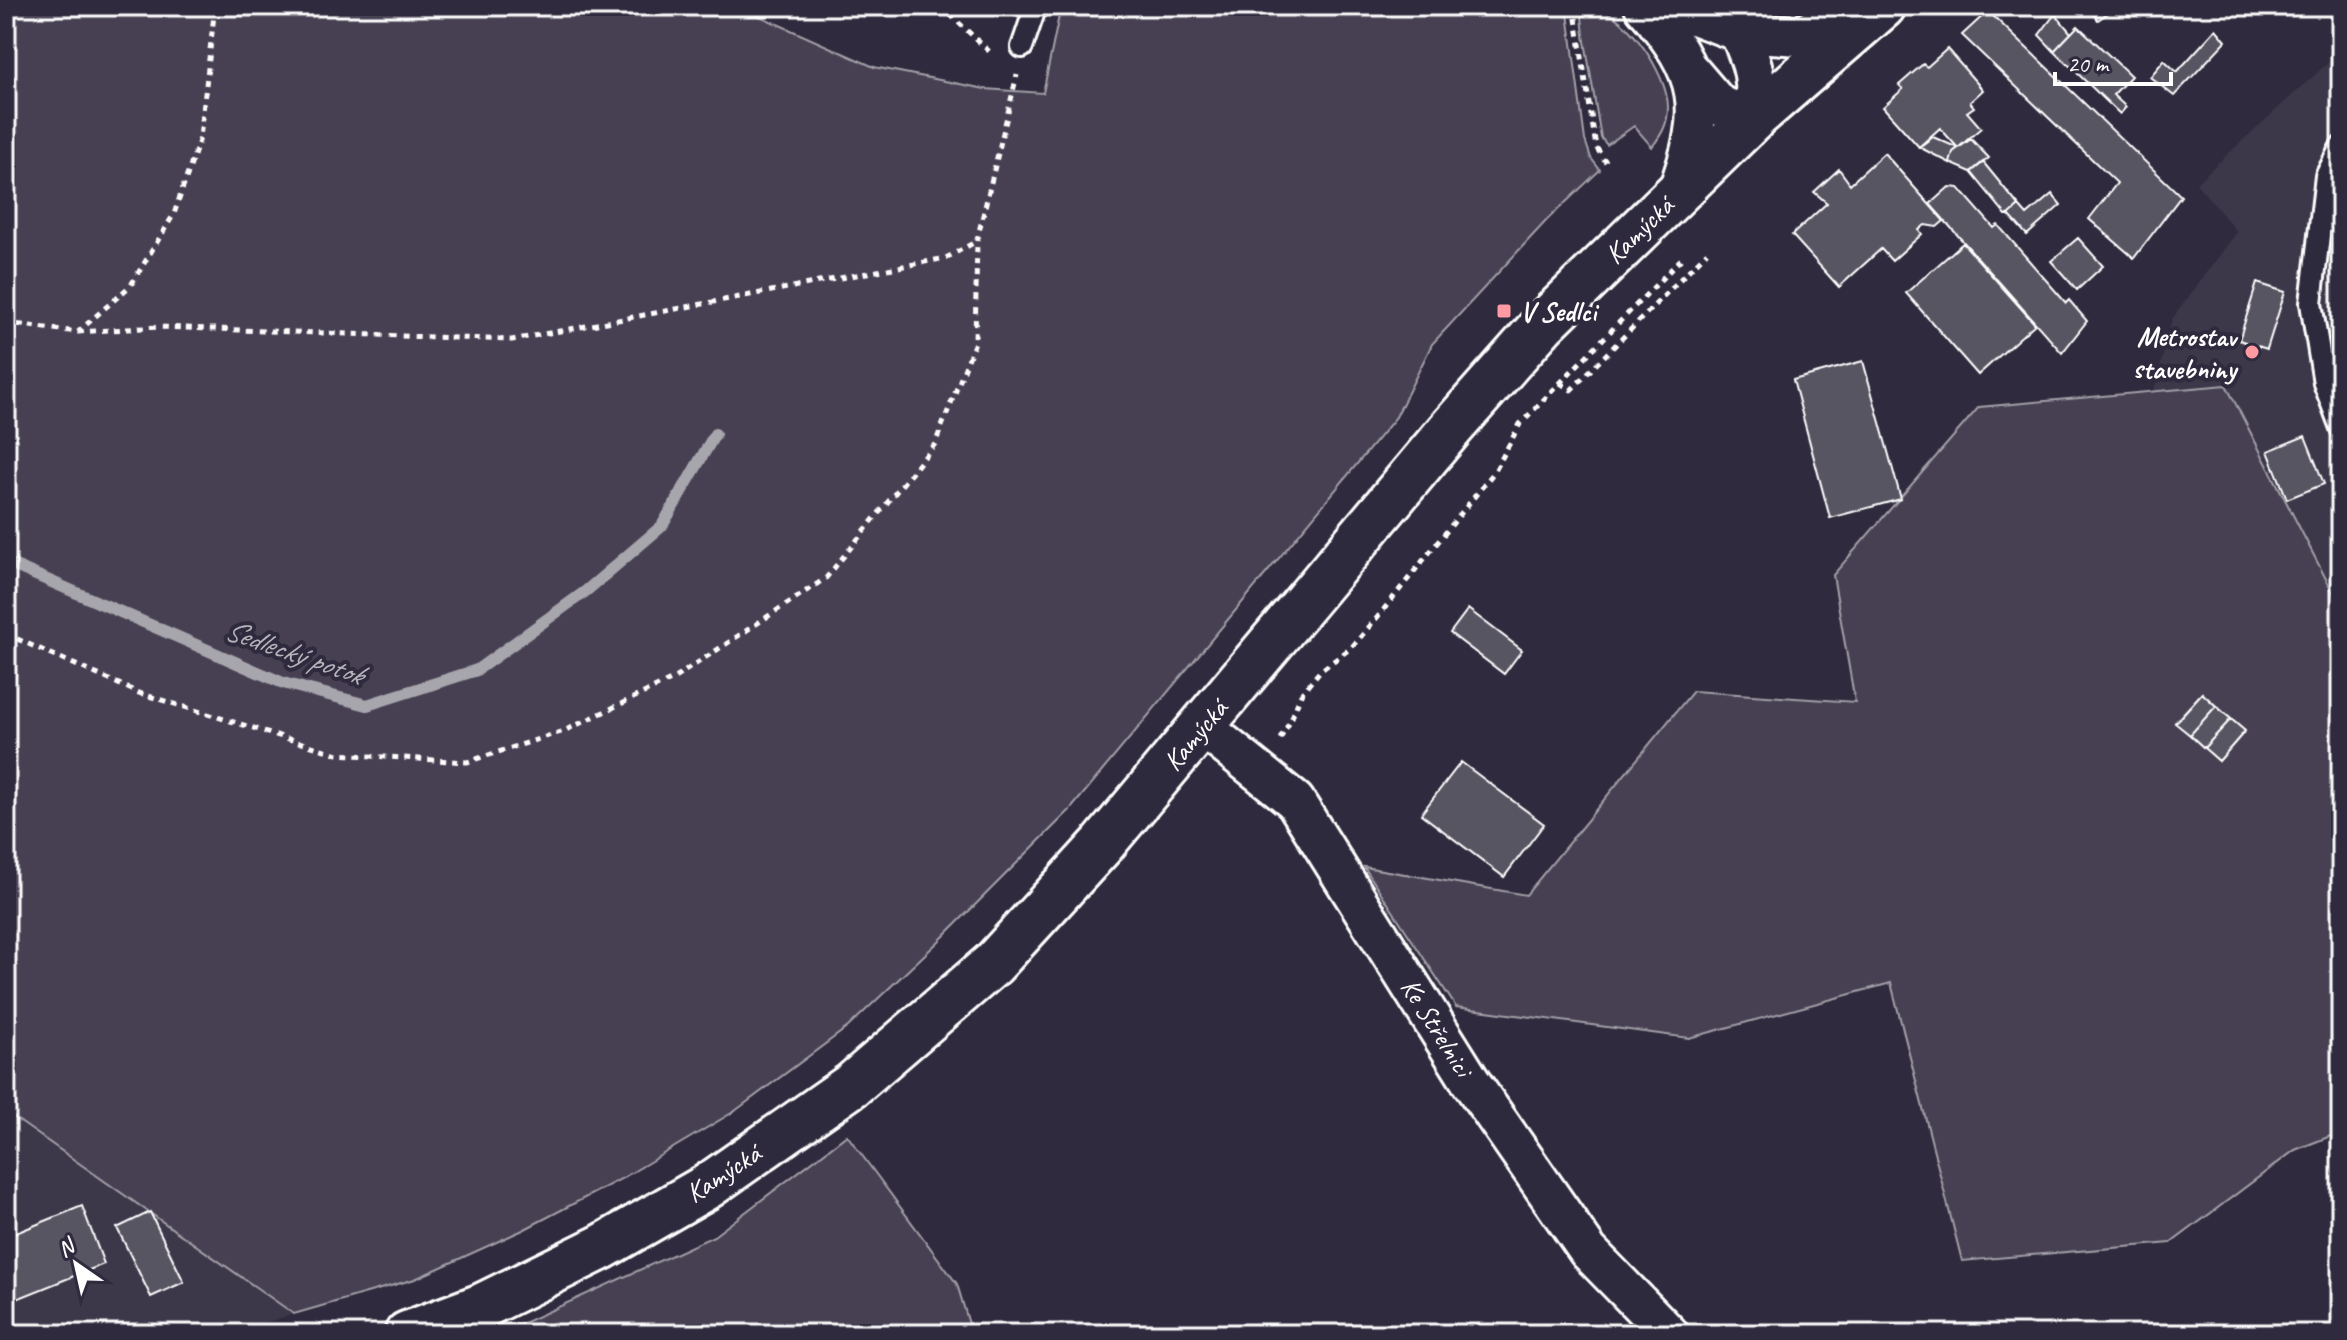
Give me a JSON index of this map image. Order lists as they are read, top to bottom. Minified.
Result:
{"streets":{"main road":["Kamýcká"],"street":["Ke Střelnici"]},"crossings":[["Kamýcká","Ke Střelnici"]],"water":["Sedlecký potok"],"places":{"transit":["V Sedlci"],"other":["Metrostav stavebniny"]},"scale_bar":"20 m","north":"top left"}
